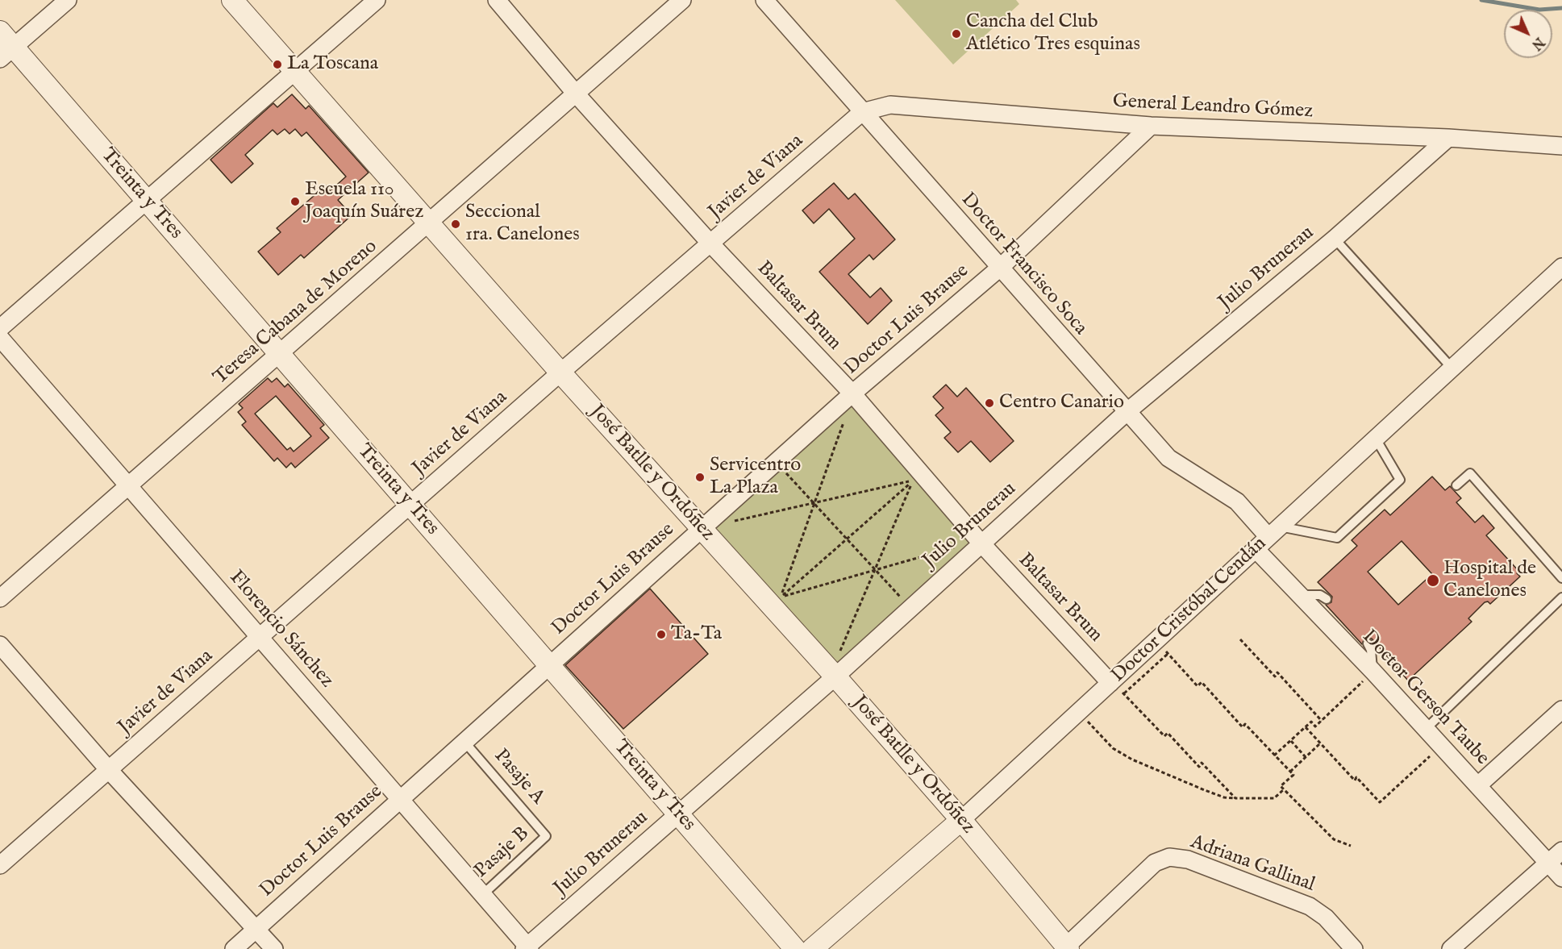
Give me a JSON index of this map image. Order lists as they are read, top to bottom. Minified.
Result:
{"streets":{"street":["General Leandro Gómez","Javier de Viana","Treinta y Tres","Doctor Francisco Soca","Julio Brunerau","Baltasar Brum","Teresa Cabana de Moreno","Doctor Luis Brause","José Batlle y Ordóñez","Doctor Cristóbal Cendán","Florencio Sánchez","Doctor Gerson Taube","Adriana Gallinal"],"lane":["Pasaje A","Pasaje B"]},"crossings":[["General Leandro Gómez","Javier de Viana"],["General Leandro Gómez","Doctor Francisco Soca"],["General Leandro Gómez","Julio Brunerau"],["General Leandro Gómez","Doctor Luis Brause"],["Javier de Viana","Treinta y Tres"],["Javier de Viana","Doctor Francisco Soca"],["Javier de Viana","Baltasar Brum"],["Javier de Viana","José Batlle y Ordóñez"],["Javier de Viana","Florencio Sánchez"],["Treinta y Tres","Julio Brunerau"],["Treinta y Tres","Teresa Cabana de Moreno"],["Treinta y Tres","Doctor Luis Brause"],["Doctor Francisco Soca","Julio Brunerau"],["Doctor Francisco Soca","Doctor Luis Brause"],["Doctor Francisco Soca","Doctor Cristóbal Cendán"],["Julio Brunerau","Baltasar Brum"],["Julio Brunerau","José Batlle y Ordóñez"],["Julio Brunerau","Florencio Sánchez"],["Baltasar Brum","Teresa Cabana de Moreno"],["Baltasar Brum","Doctor Luis Brause"],["Baltasar Brum","Doctor Cristóbal Cendán"],["Teresa Cabana de Moreno","José Batlle y Ordóñez"],["Teresa Cabana de Moreno","Florencio Sánchez"],["Doctor Luis Brause","José Batlle y Ordóñez"],["Doctor Luis Brause","Florencio Sánchez"],["Doctor Luis Brause","Pasaje A"],["José Batlle y Ordóñez","Doctor Cristóbal Cendán"],["José Batlle y Ordóñez","Adriana Gallinal"],["Doctor Cristóbal Cendán","Doctor Gerson Taube"],["Florencio Sánchez","Pasaje B"],["Pasaje A","Pasaje B"]],"places":["Cancha del Club Atlético Tres esquinas","La Toscana","Escuela 110 Joaquín Suárez","Seccional 1ra. Canelones","Centro Canario","Servicentro La Plaza","Hospital de Canelones","Ta-Ta"],"north":"bottom right"}
